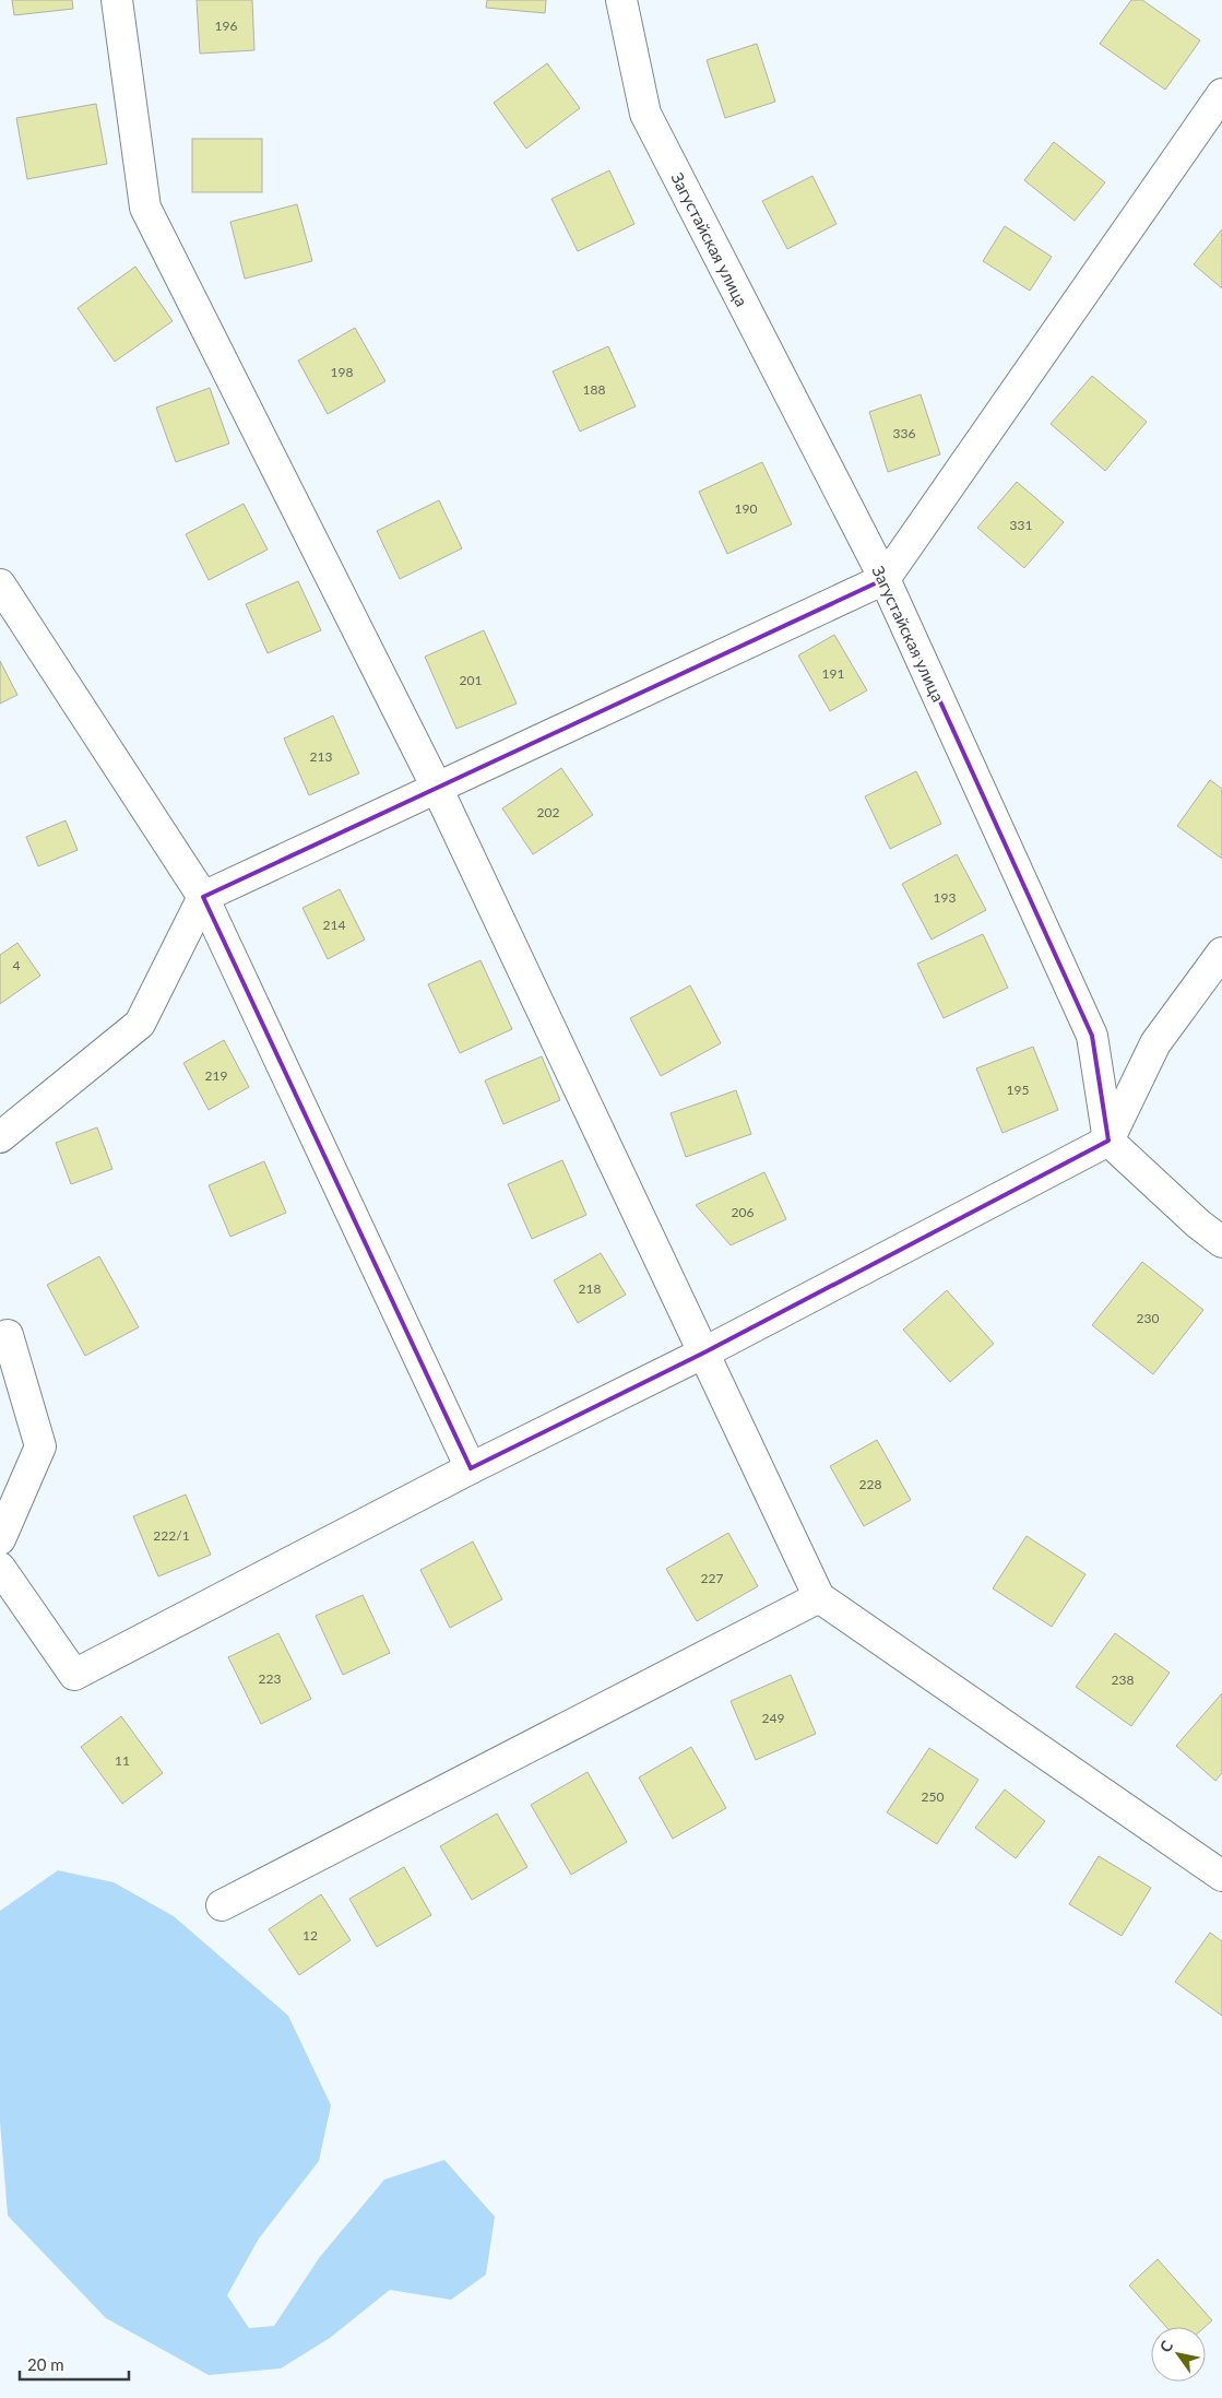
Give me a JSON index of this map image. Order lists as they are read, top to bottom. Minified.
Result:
{"streets":{"street":["Загустайская улица"]},"house_numbers":["196","198","188","336","190","331","191","201","213","202","193","214","4","219","195","206","218","230","228","222/1","227","223","238","249","11","250","12"],"scale_bar":"20 m","north":"top left"}
